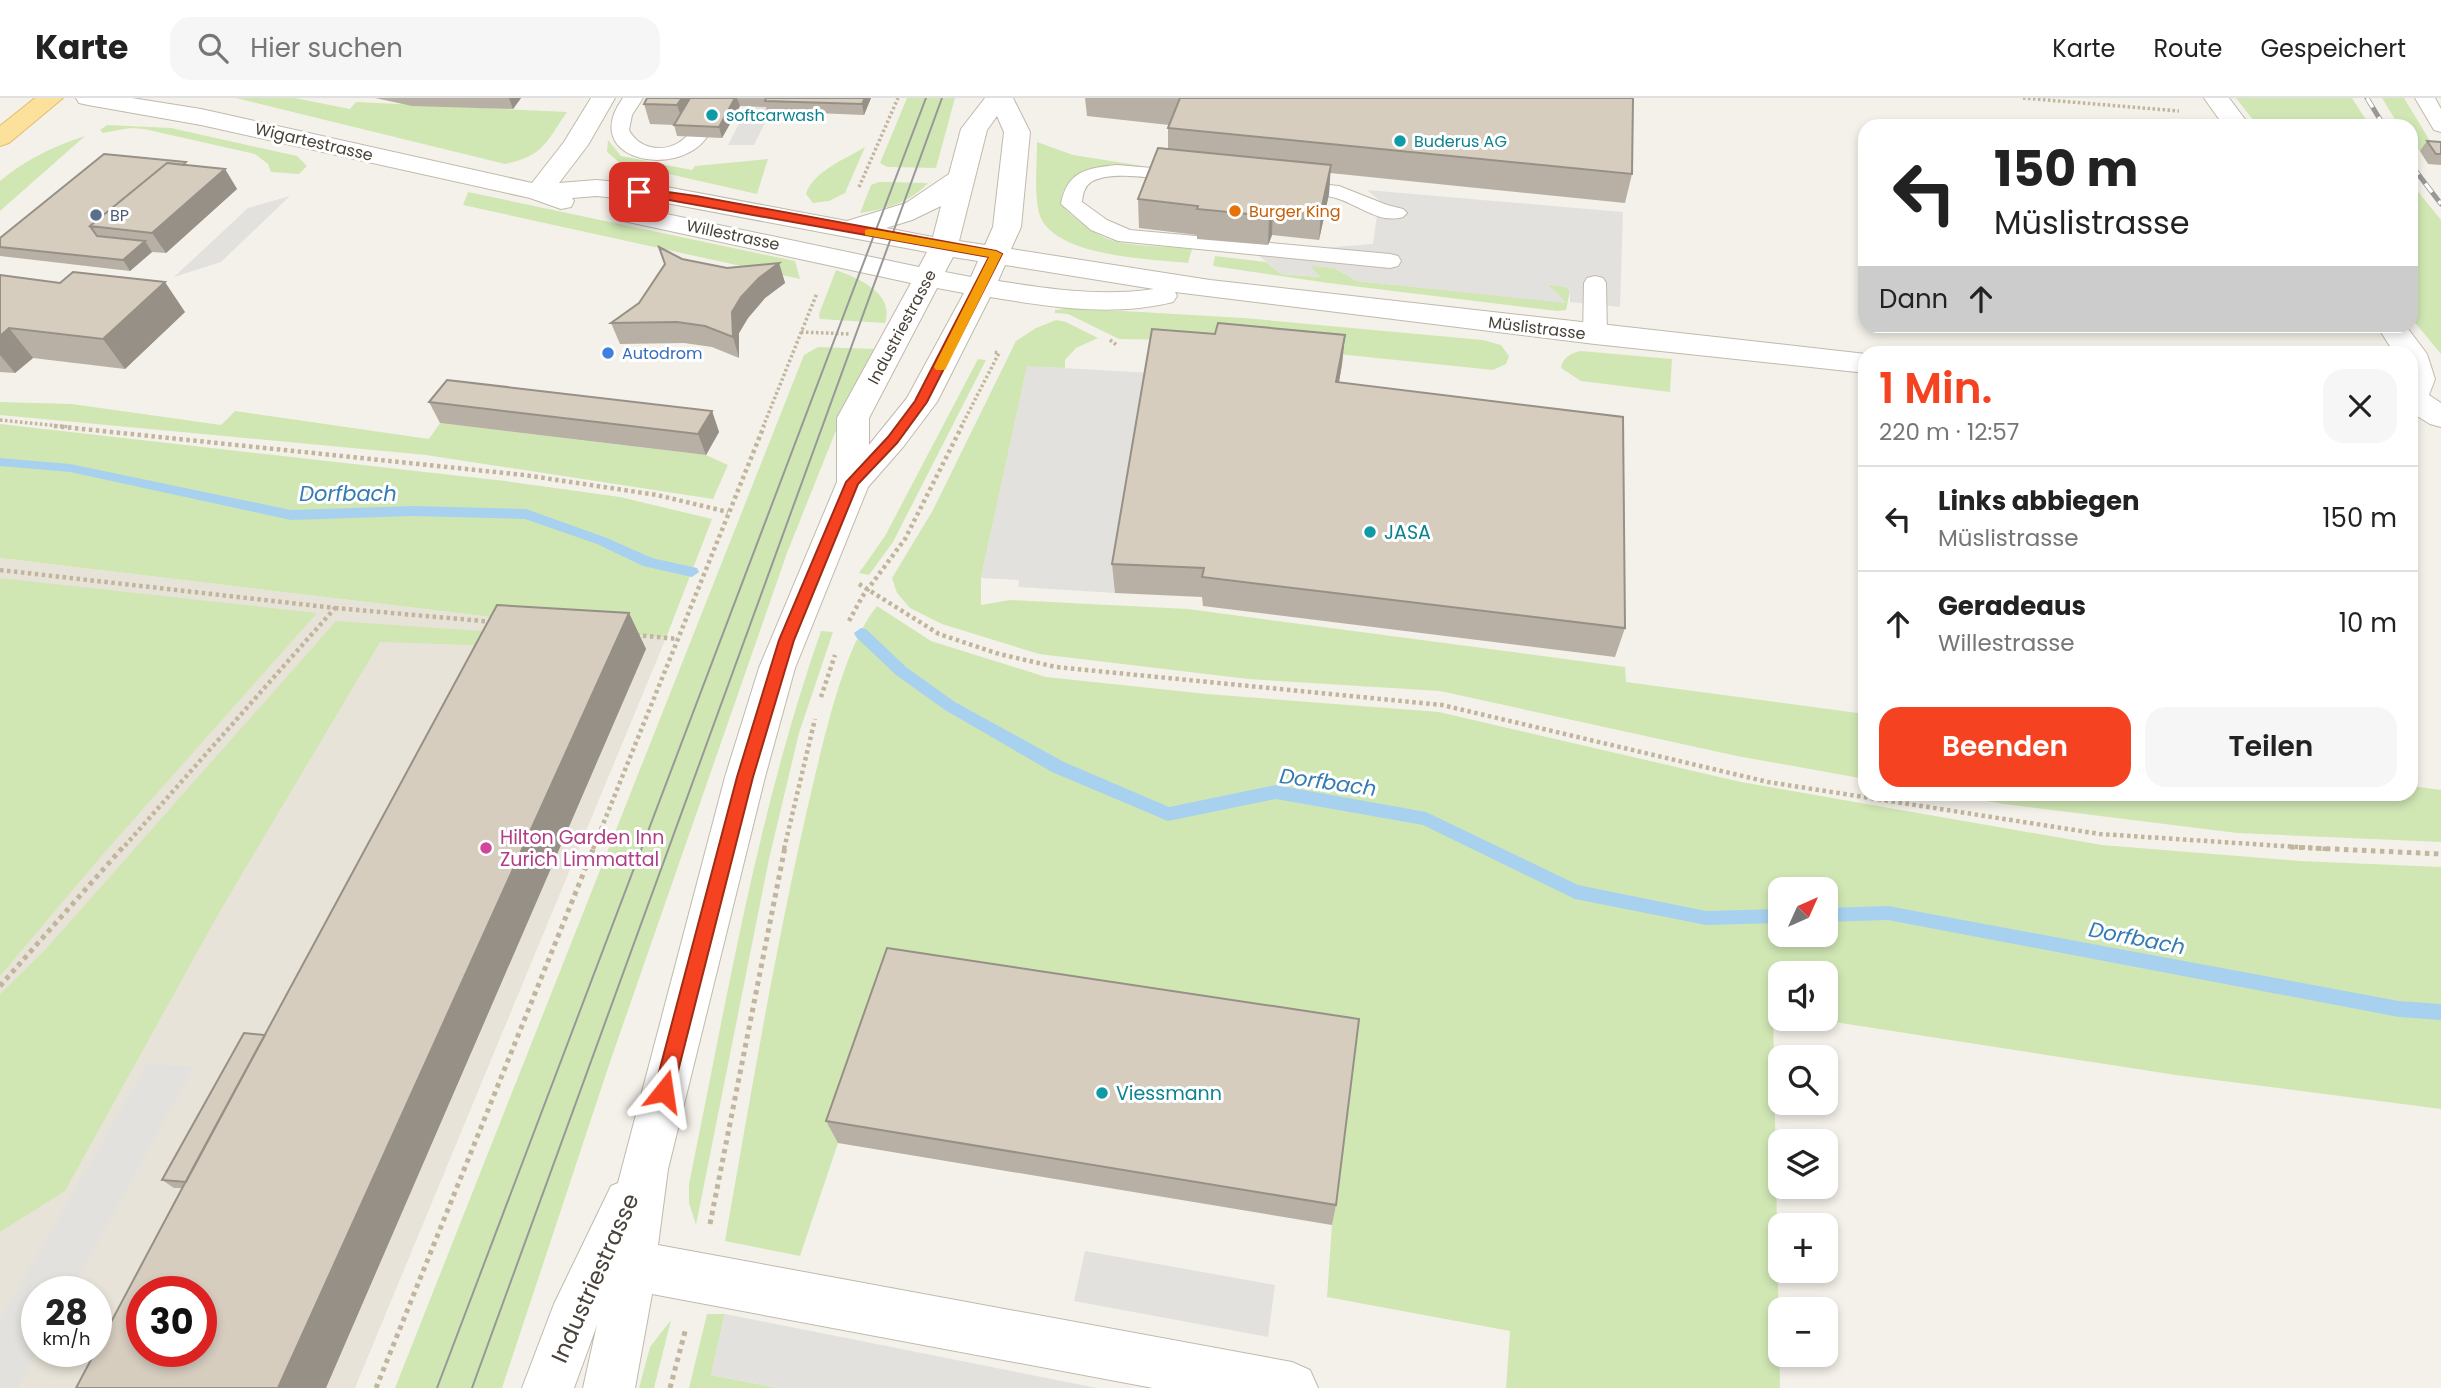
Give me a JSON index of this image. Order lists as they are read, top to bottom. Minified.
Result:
{"streets":{"street":["Wigartestrasse","Willestrasse","Industriestrasse","Müslistrasse"]},"crossings":[["Wigartestrasse","Willestrasse"],["Willestrasse","Industriestrasse"],["Willestrasse","Müslistrasse"],["Industriestrasse","Müslistrasse"]],"water":["Dorfbach"],"places":["softcarwash","Buderus AG","Burger King","BP","Autodrom","JASA","Hilton Garden Inn Zurich Limmattal","Viessmann"],"north":"top right","page":{"header":"Karte","search":"Hier suchen","nav":["Karte","Route","Gespeichert"],"turn":["150 m","Müslistrasse"],"then":"Dann","heading":["1 Min.","220 m · 12:57"],"list":[{"name":"Links abbiegen","note":"Müslistrasse","value":"150 m"},{"name":"Geradeaus","note":"Willestrasse","value":"10 m"}],"buttons":["Beenden","Teilen"],"map_buttons":["+","−"],"speed":"28 km/h","limit":"30"}}
